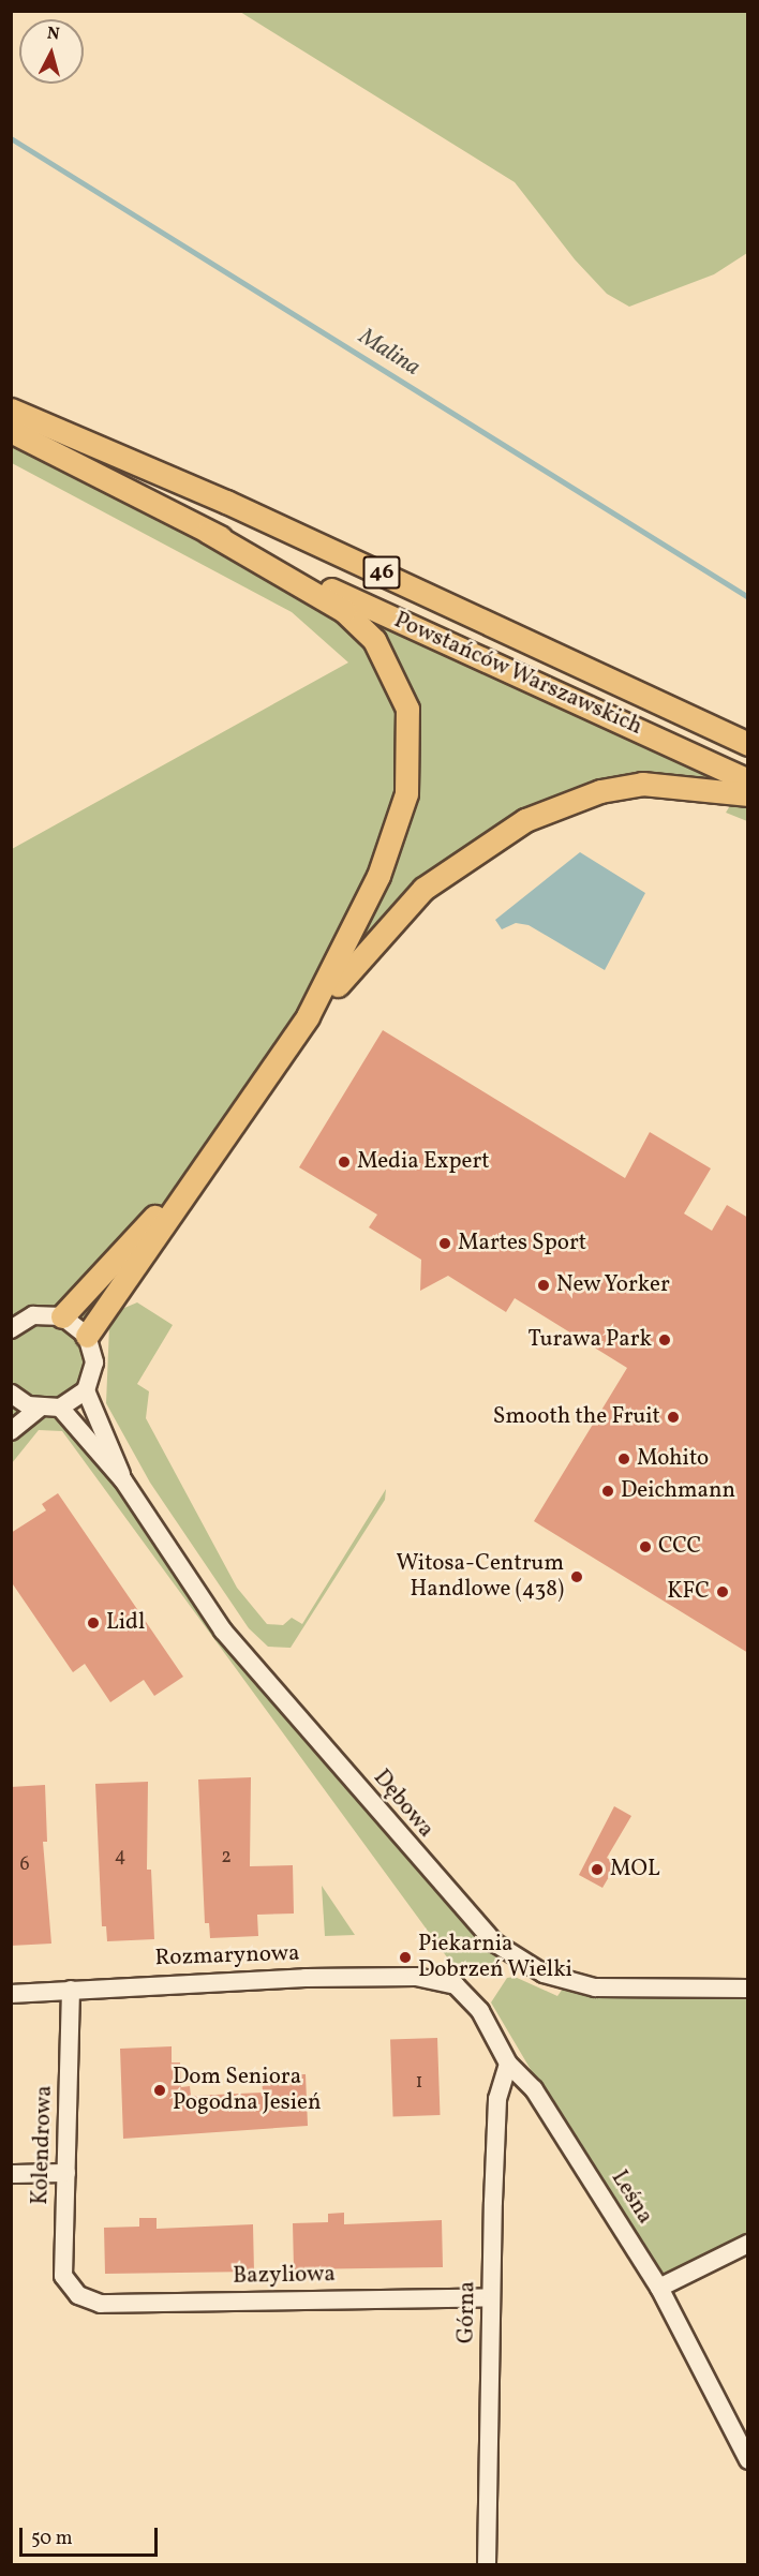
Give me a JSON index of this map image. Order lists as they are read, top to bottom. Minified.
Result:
{"streets":{"main road":["46","Powstańców Warszawskich"],"street":["Dębowa","Rozmarynowa","Kolendrowa","Leśna","Bazyliowa","Górna"]},"crossings":[["Rozmarynowa","Kolendrowa"],["Rozmarynowa","Leśna"],["Kolendrowa","Bazyliowa"],["Leśna","Górna"],["Bazyliowa","Górna"]],"water":["Malina"],"places":["Media Expert","Martes Sport","New Yorker","Turawa Park","Smooth the Fruit","Mohito","Deichmann","CCC","Witosa-Centrum Handlowe (438)","KFC","Lidl","MOL","Piekarnia Dobrzeń Wielki","Dom Seniora Pogodna Jesień"],"house_numbers":["4","2","6","1"],"scale_bar":"50 m","north":"top"}
